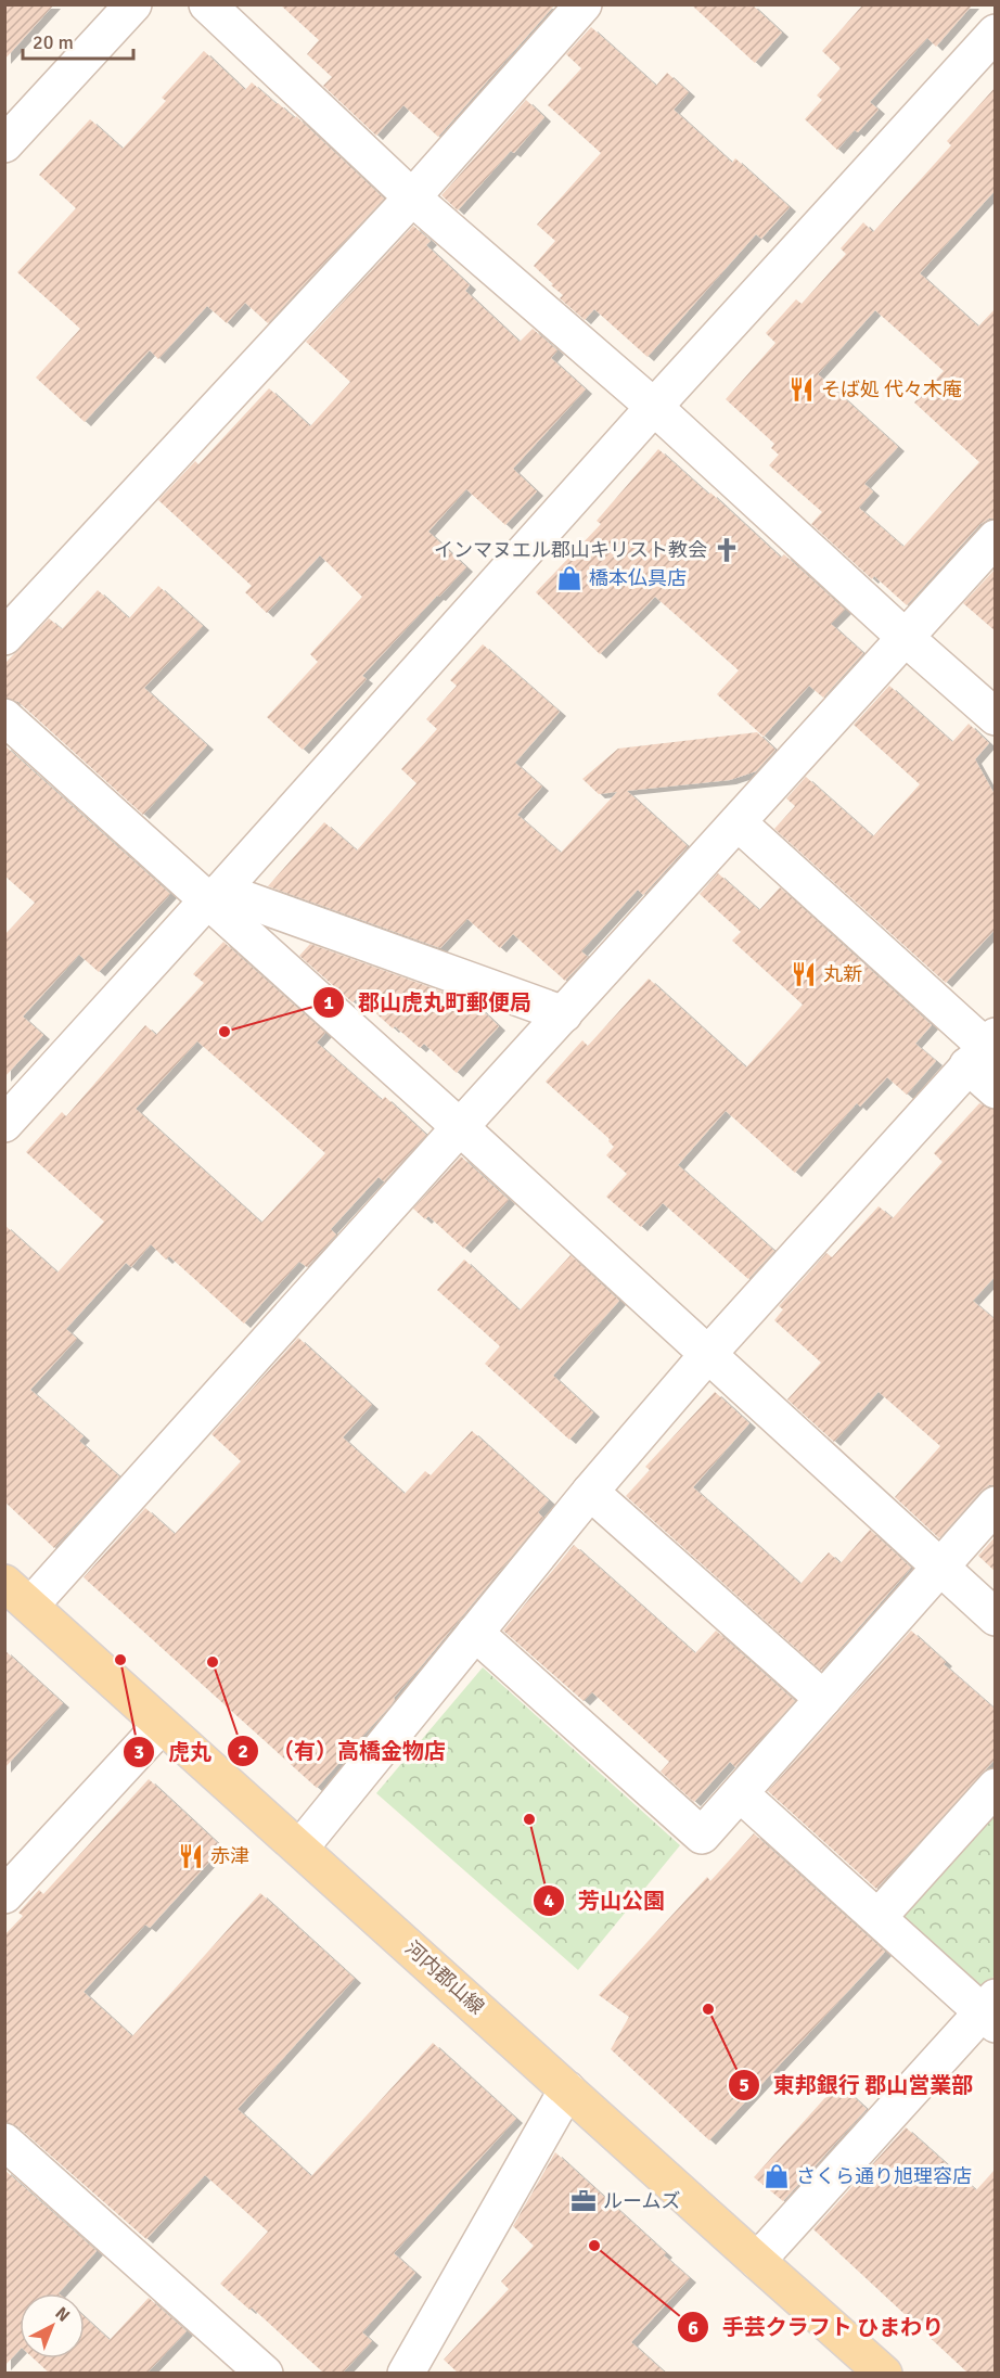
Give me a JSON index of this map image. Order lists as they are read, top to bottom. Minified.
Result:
{"streets":{"main road":["河内郡山線"]},"places":{"restaurant":["そば処 代々木庵","丸新","赤津"],"church":["インマヌエル郡山キリスト教会"],"shop":["橋本仏具店","さくら通り旭理容店"],"other":["郡山虎丸町郵便局","虎丸","（有）高橋金物店","芳山公園","東邦銀行 郡山営業部","手芸クラフト ひまわり"],"office":["ルームズ"]},"scale_bar":"20 m","north":"top right"}
